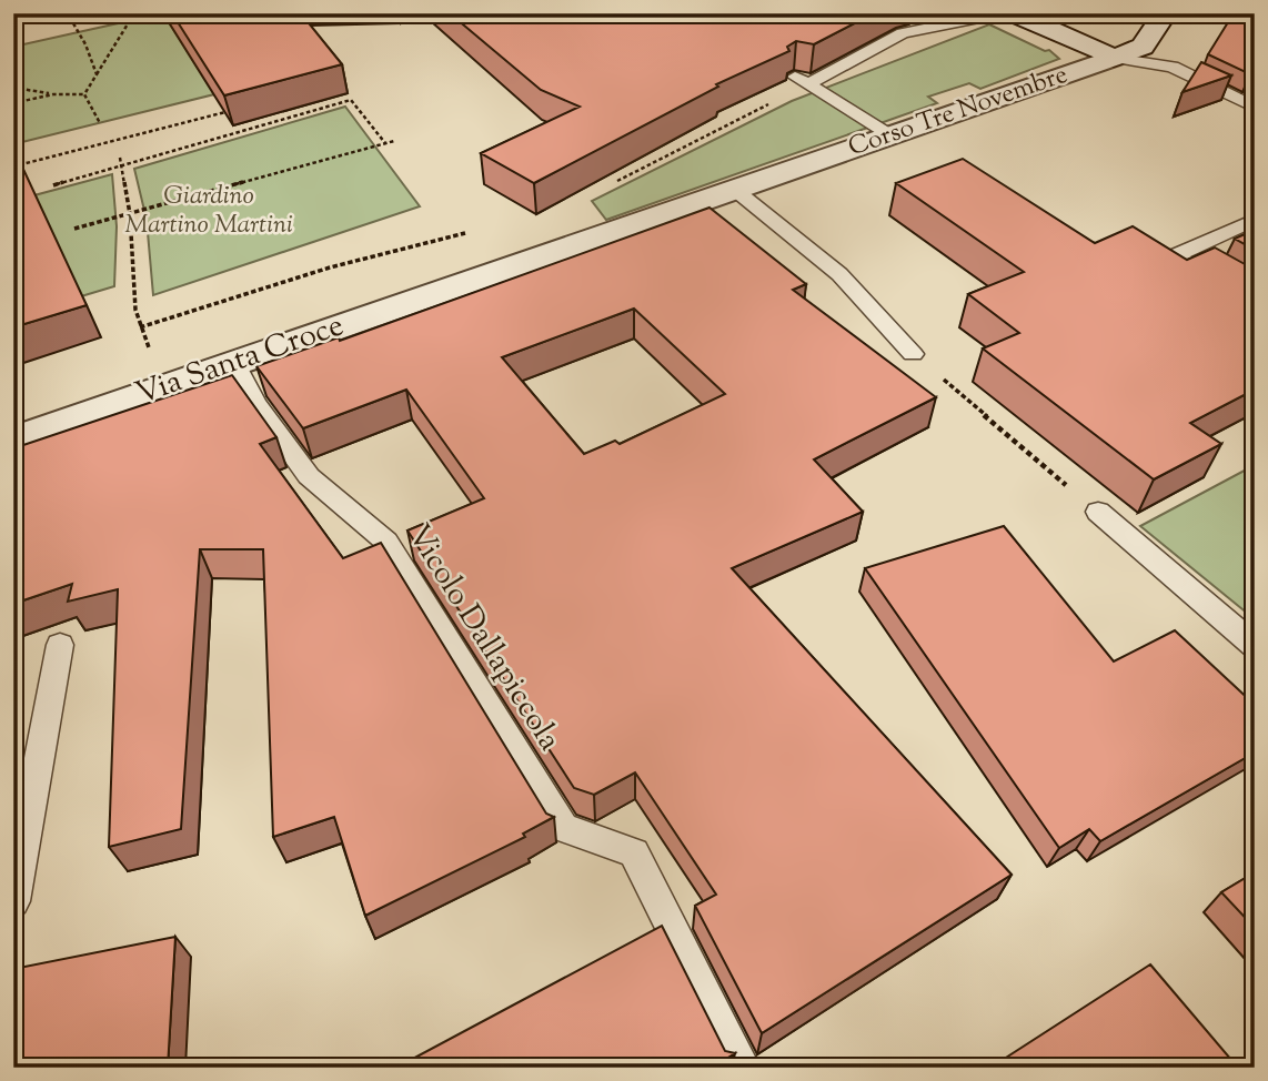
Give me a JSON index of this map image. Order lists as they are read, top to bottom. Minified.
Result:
{"streets":{"street":["Corso Tre Novembre","Via Santa Croce"],"lane":["Vicolo Dallapiccola"]},"crossings":[["Corso Tre Novembre","Via Santa Croce"],["Via Santa Croce","Vicolo Dallapiccola"]],"parks":["Giardino Martino Martini"]}
